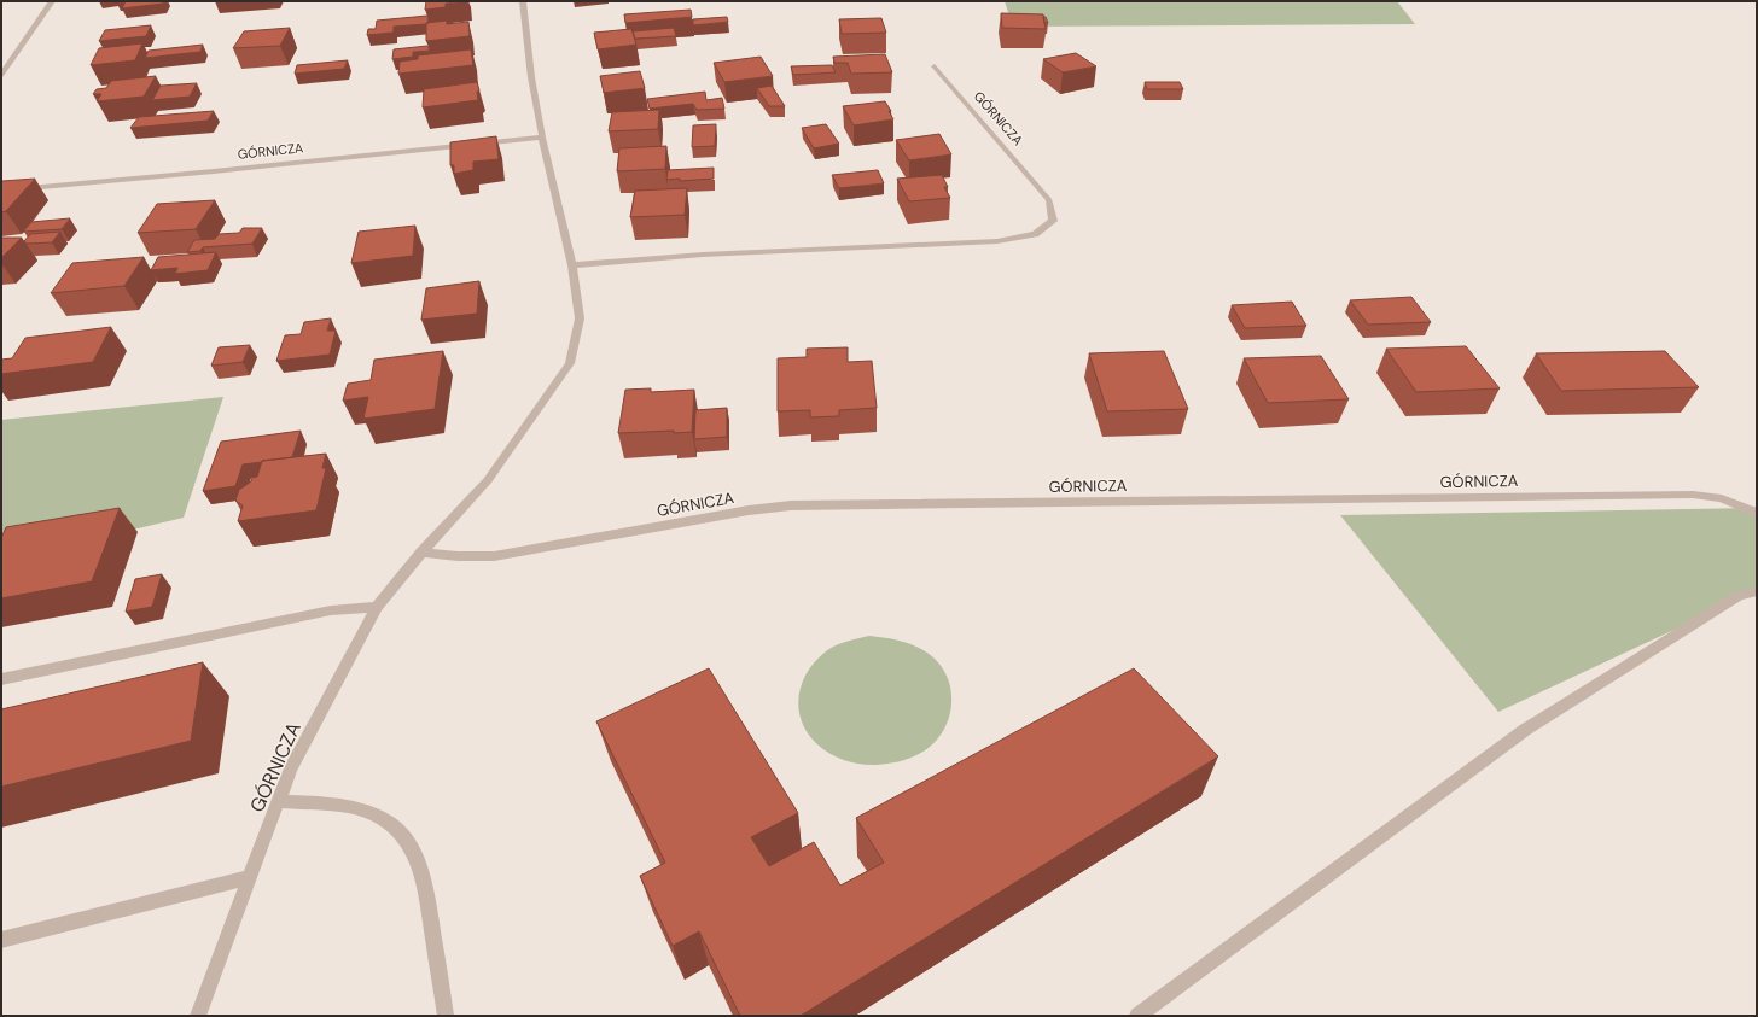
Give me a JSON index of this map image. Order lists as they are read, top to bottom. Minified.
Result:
{"streets":{"street":["GÓRNICZA"]}}
